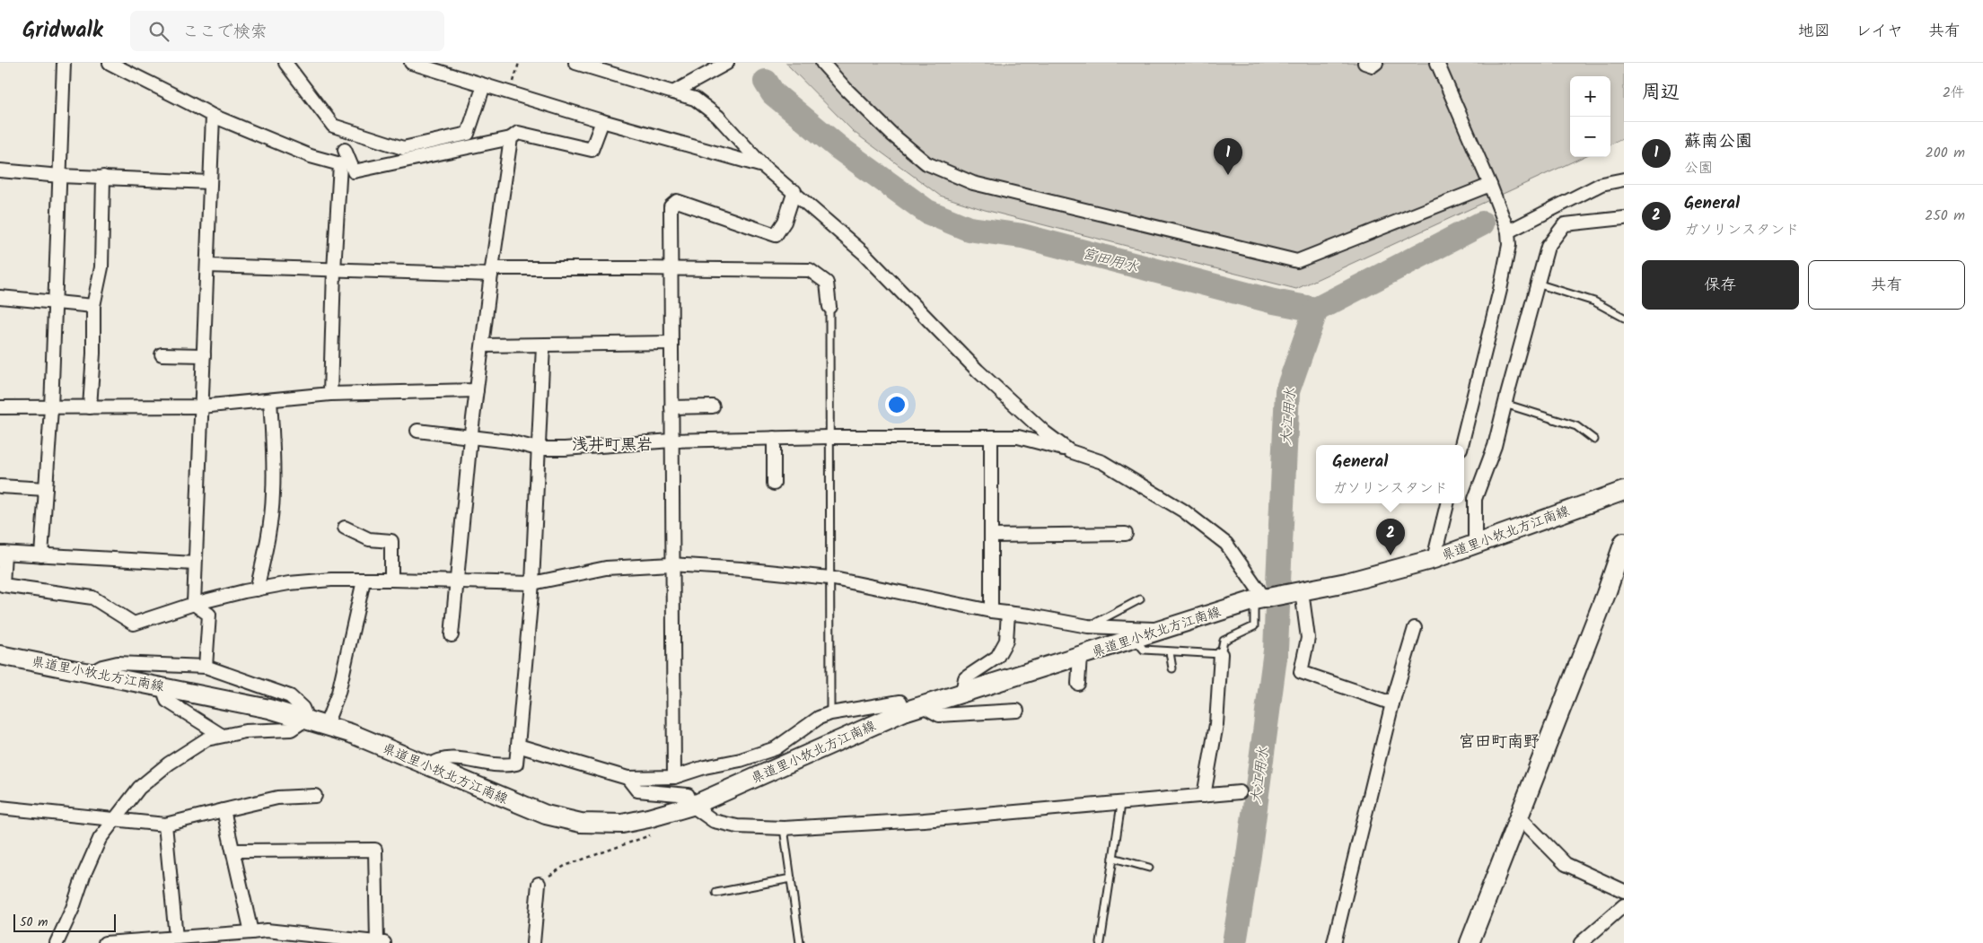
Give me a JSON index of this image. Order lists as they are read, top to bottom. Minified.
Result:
{"streets":{"main road":["県道里小牧北方江南線"]},"districts":["浅井町黒岩","宮田町南野"],"water":["宮田用水","大江用水"],"scale_bar":"50 m","page":{"header":"Gridwalk","search":"ここで検索","nav":["地図","レイヤ","共有"],"heading":["周辺","2件"],"map_buttons":["+","−"],"list":[{"mark":"1","name":"蘇南公園","note":"公園","value":"200 m"},{"mark":"2","name":"General","note":"ガソリンスタンド","value":"250 m"}],"pins":["1","2"],"buttons":["保存","共有"],"popup":["General","ガソリンスタンド"],"scale":"50 m"}}
